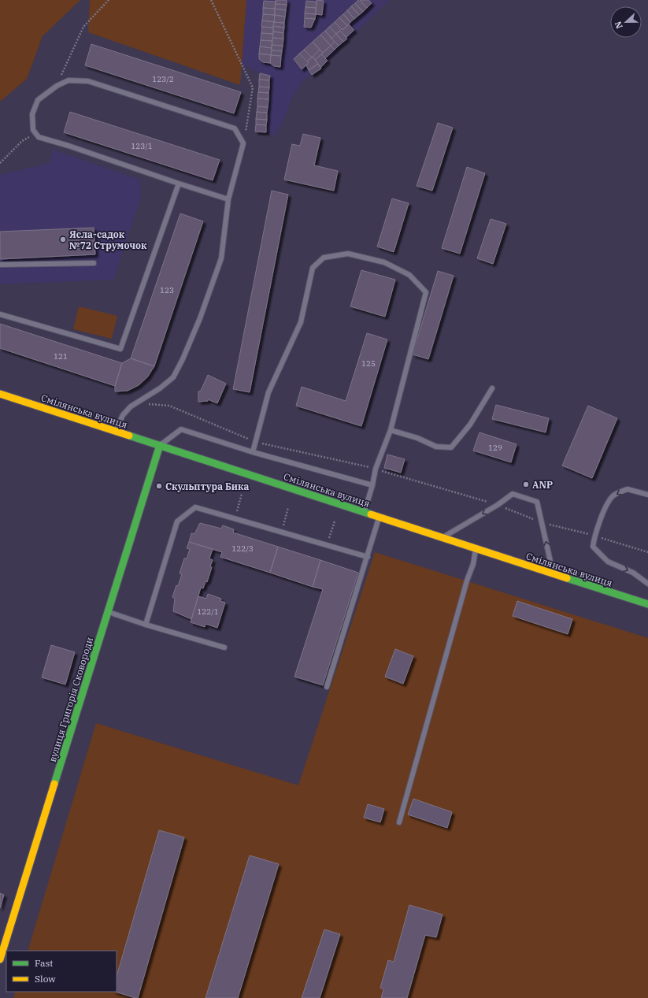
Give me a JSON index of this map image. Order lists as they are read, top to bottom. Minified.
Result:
{"streets":{"main road":["Смілянська вулиця","вулиця Григорія Сковороди"]},"crossings":[["Смілянська вулиця","вулиця Григорія Сковороди"]],"places":["Ясла-садок №72 Струмочок","ANP","Cкульптура Бика"],"house_numbers":["123/2","123/1","123","121","125","129","122/3","122/1"],"legend":["Fast","Slow"],"north":"left"}
